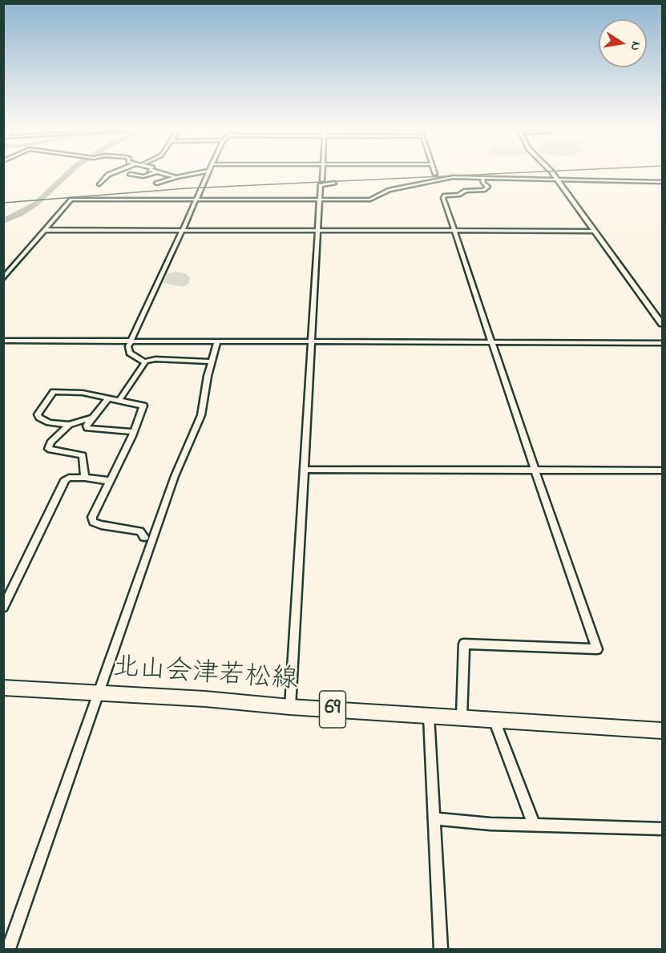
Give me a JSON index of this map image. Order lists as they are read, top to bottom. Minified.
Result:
{"streets":{"main road":["北山会津若松線","69"]},"north":"right"}
